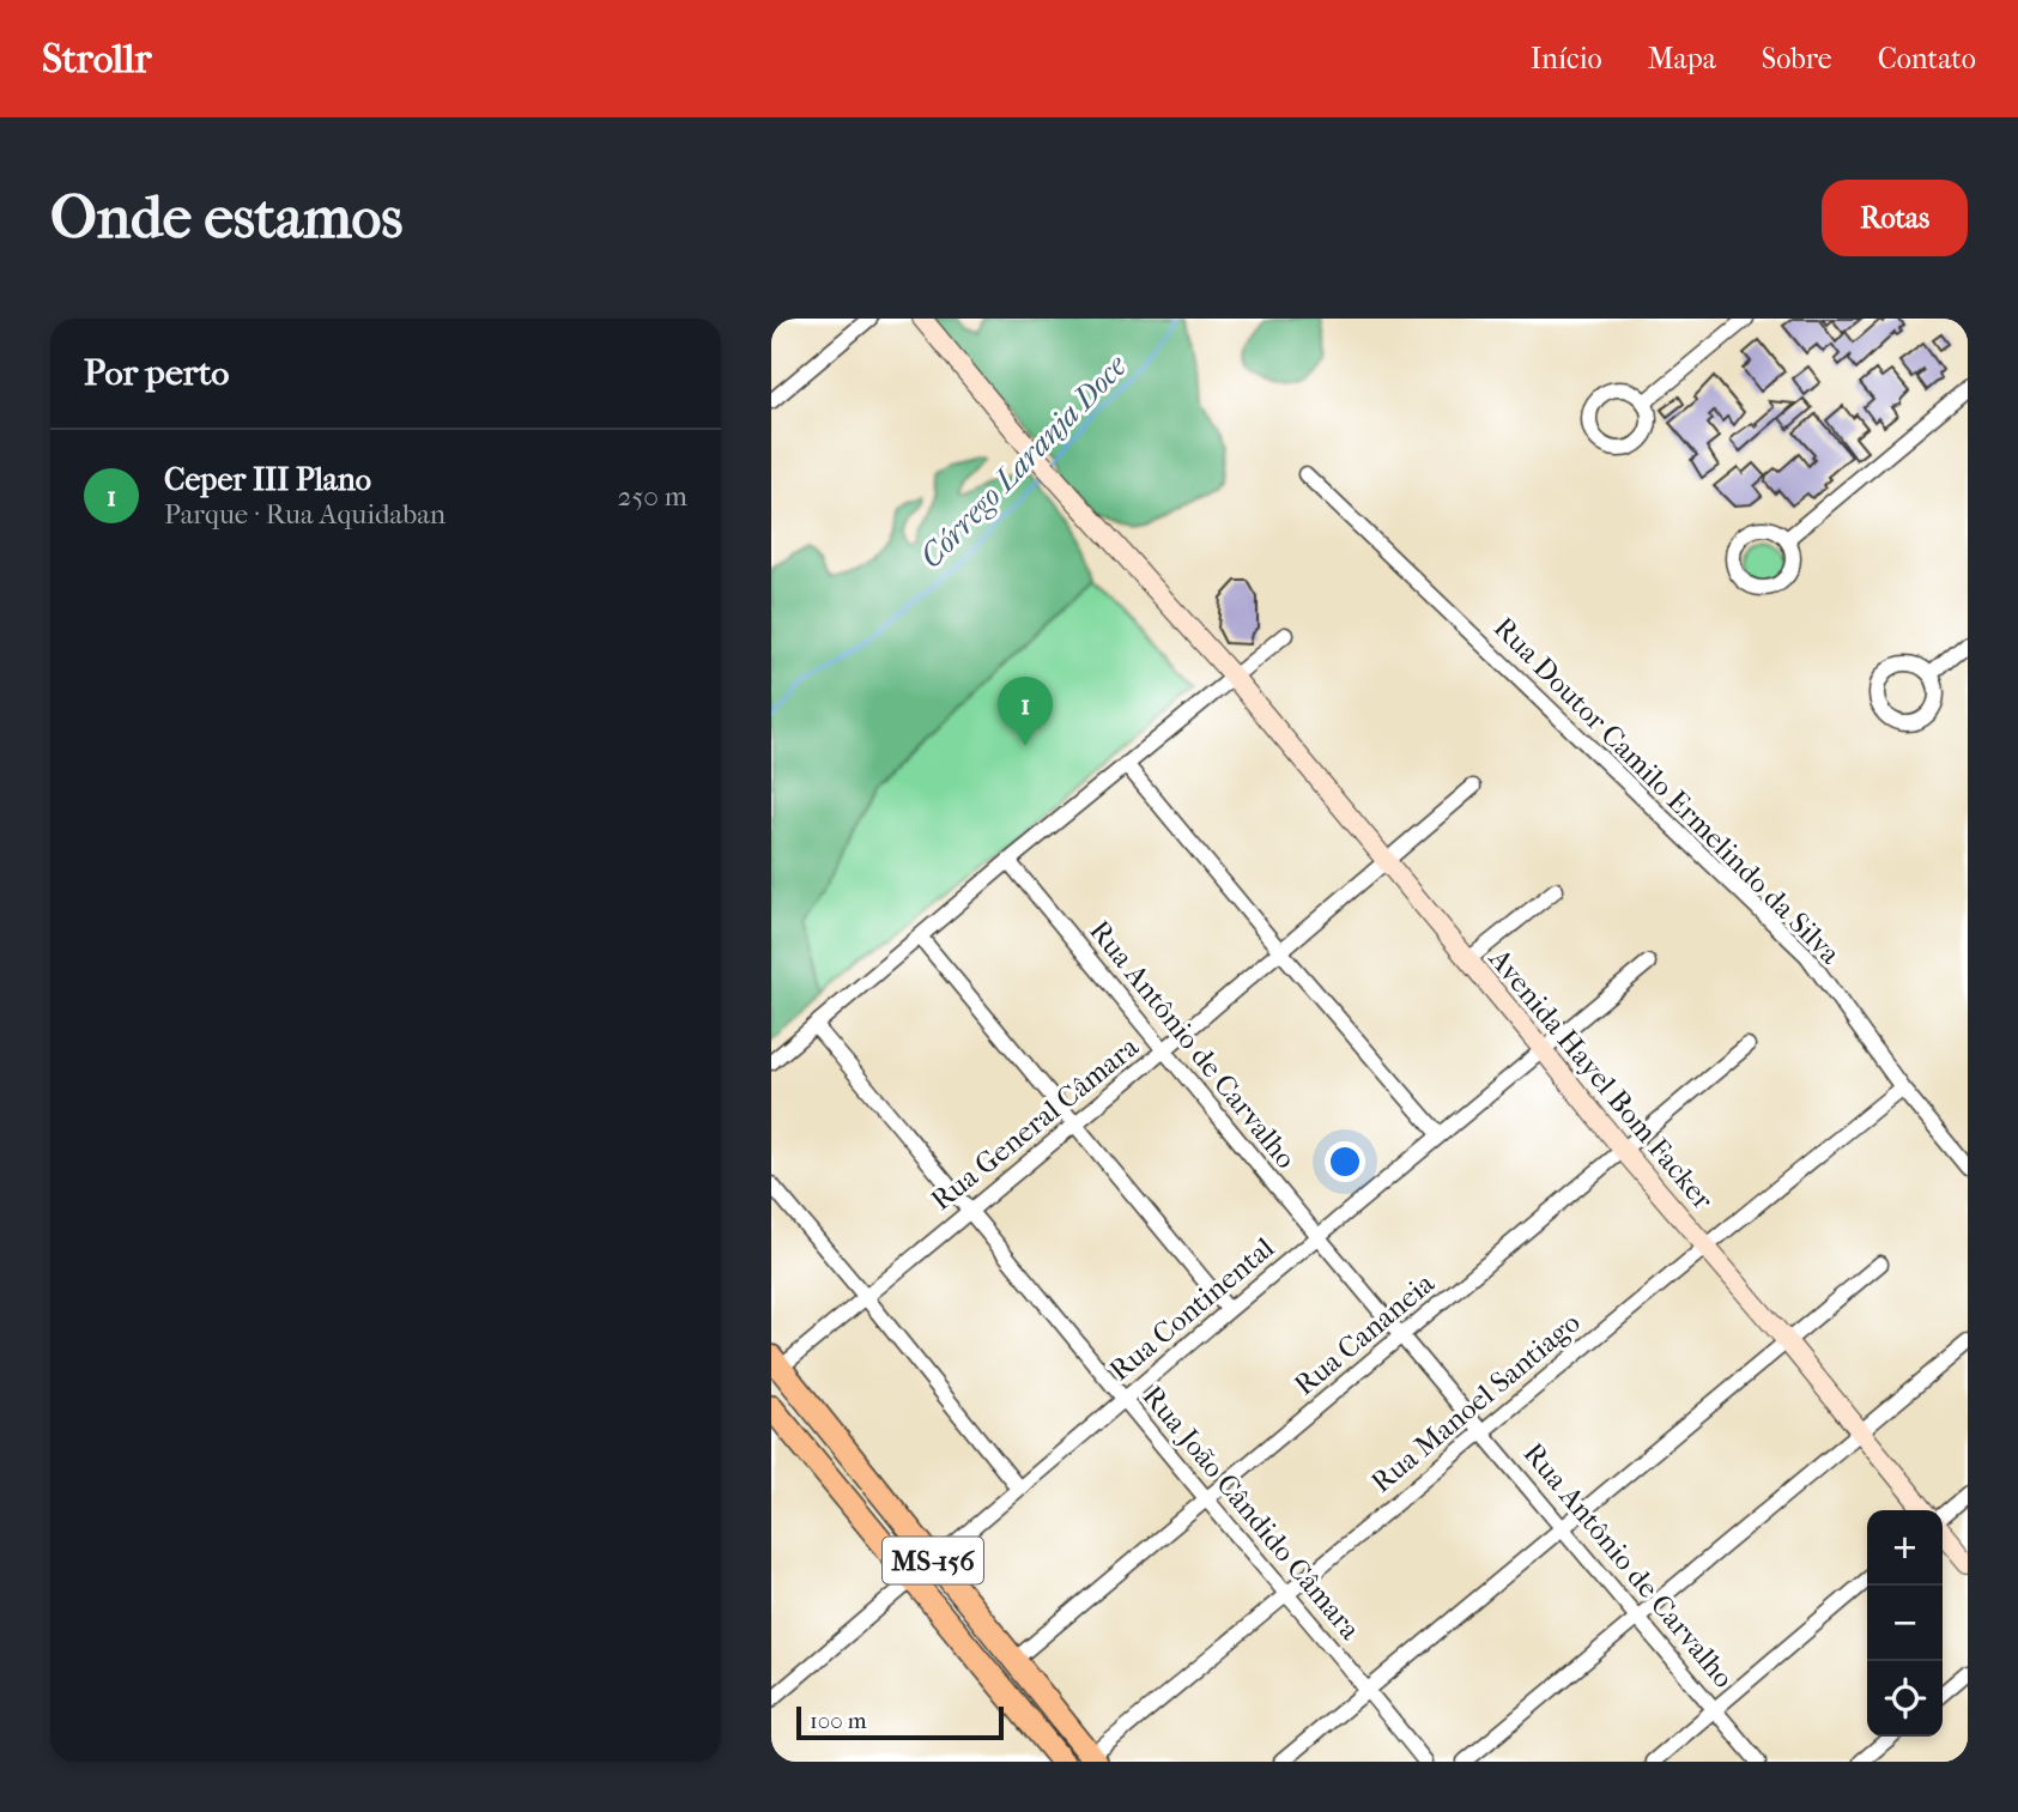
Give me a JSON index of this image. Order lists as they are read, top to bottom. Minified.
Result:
{"streets":{"main road":["MS-156"],"street":["Rua Doutor Camilo Ermelindo da Silva","Rua Antônio de Carvalho","Avenida Hayel Bom Facker","Rua General Câmara","Rua Continental","Rua Cananeia","Rua Manoel Santiago","Rua João Cândido Câmara"]},"crossings":[["Rua Doutor Camilo Ermelindo da Silva","Rua Manoel Santiago"],["Rua Antônio de Carvalho","Rua General Câmara"],["Rua Antônio de Carvalho","Rua Continental"],["Rua Antônio de Carvalho","Rua Cananeia"],["Rua Antônio de Carvalho","Rua Manoel Santiago"],["Avenida Hayel Bom Facker","Rua General Câmara"],["Avenida Hayel Bom Facker","Rua Continental"],["Avenida Hayel Bom Facker","Rua Cananeia"],["Avenida Hayel Bom Facker","Rua Manoel Santiago"],["Rua General Câmara","Rua João Cândido Câmara"],["Rua General Câmara","MS-156"],["Rua Continental","Rua João Cândido Câmara"],["Rua Continental","MS-156"],["Rua Cananeia","Rua João Cândido Câmara"],["Rua Cananeia","MS-156"],["Rua Manoel Santiago","Rua João Cândido Câmara"],["Rua Manoel Santiago","MS-156"]],"water":["Córrego Laranja Doce"],"scale_bar":"100 m","page":{"header":"Strollr","nav":["Início","Mapa","Sobre","Contato"],"buttons":"Rotas","title":"Onde estamos","heading":"Por perto","list":[{"mark":"1","name":"Ceper III Plano","note":"Parque · Rua Aquidaban","value":"250 m"}],"pins":"1","map_buttons":["+","−"],"scale":"100 m"}}
